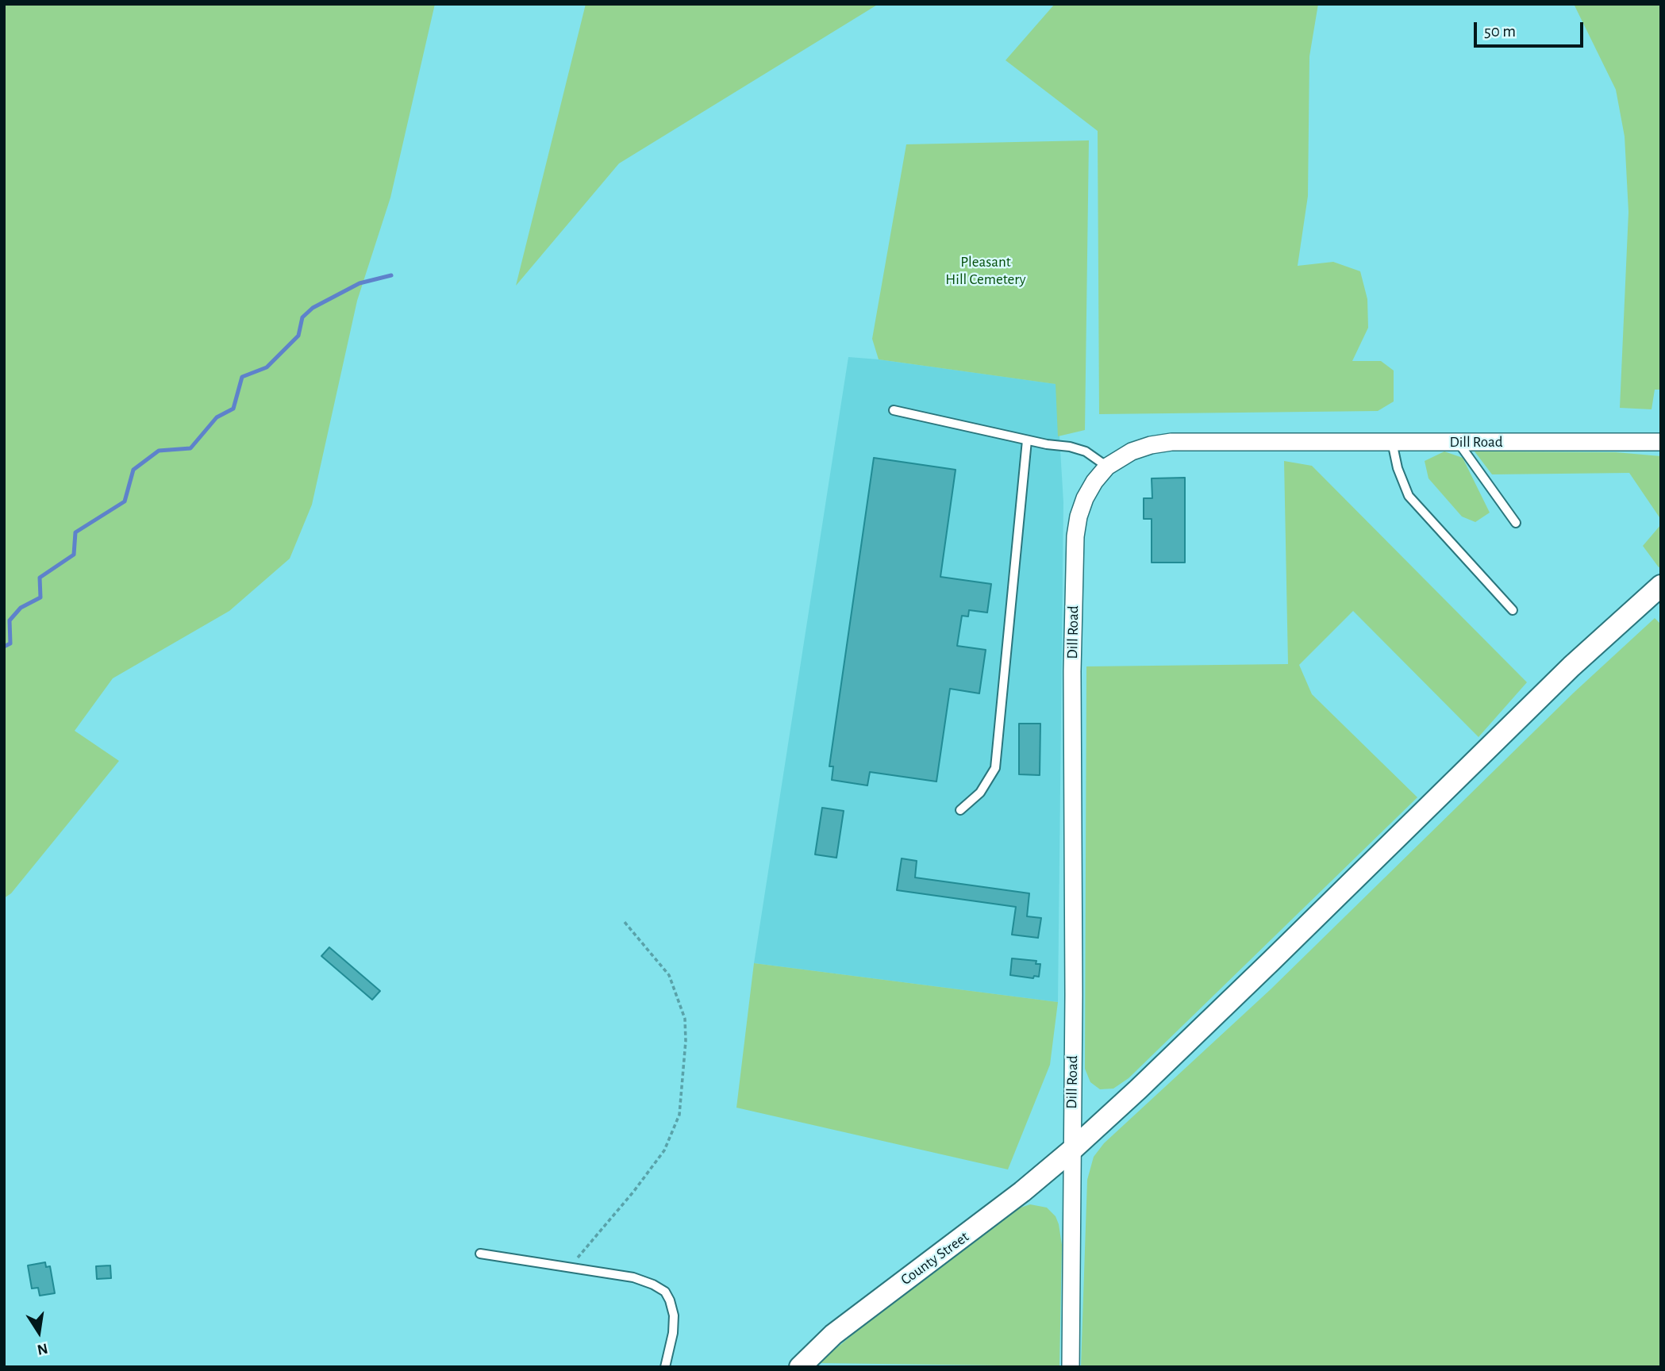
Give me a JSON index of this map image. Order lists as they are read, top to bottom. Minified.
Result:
{"streets":{"street":["Dill Road","County Street"]},"crossings":[["Dill Road","County Street"]],"parks":["Pleasant Hill Cemetery"],"scale_bar":"50 m","north":"bottom"}
